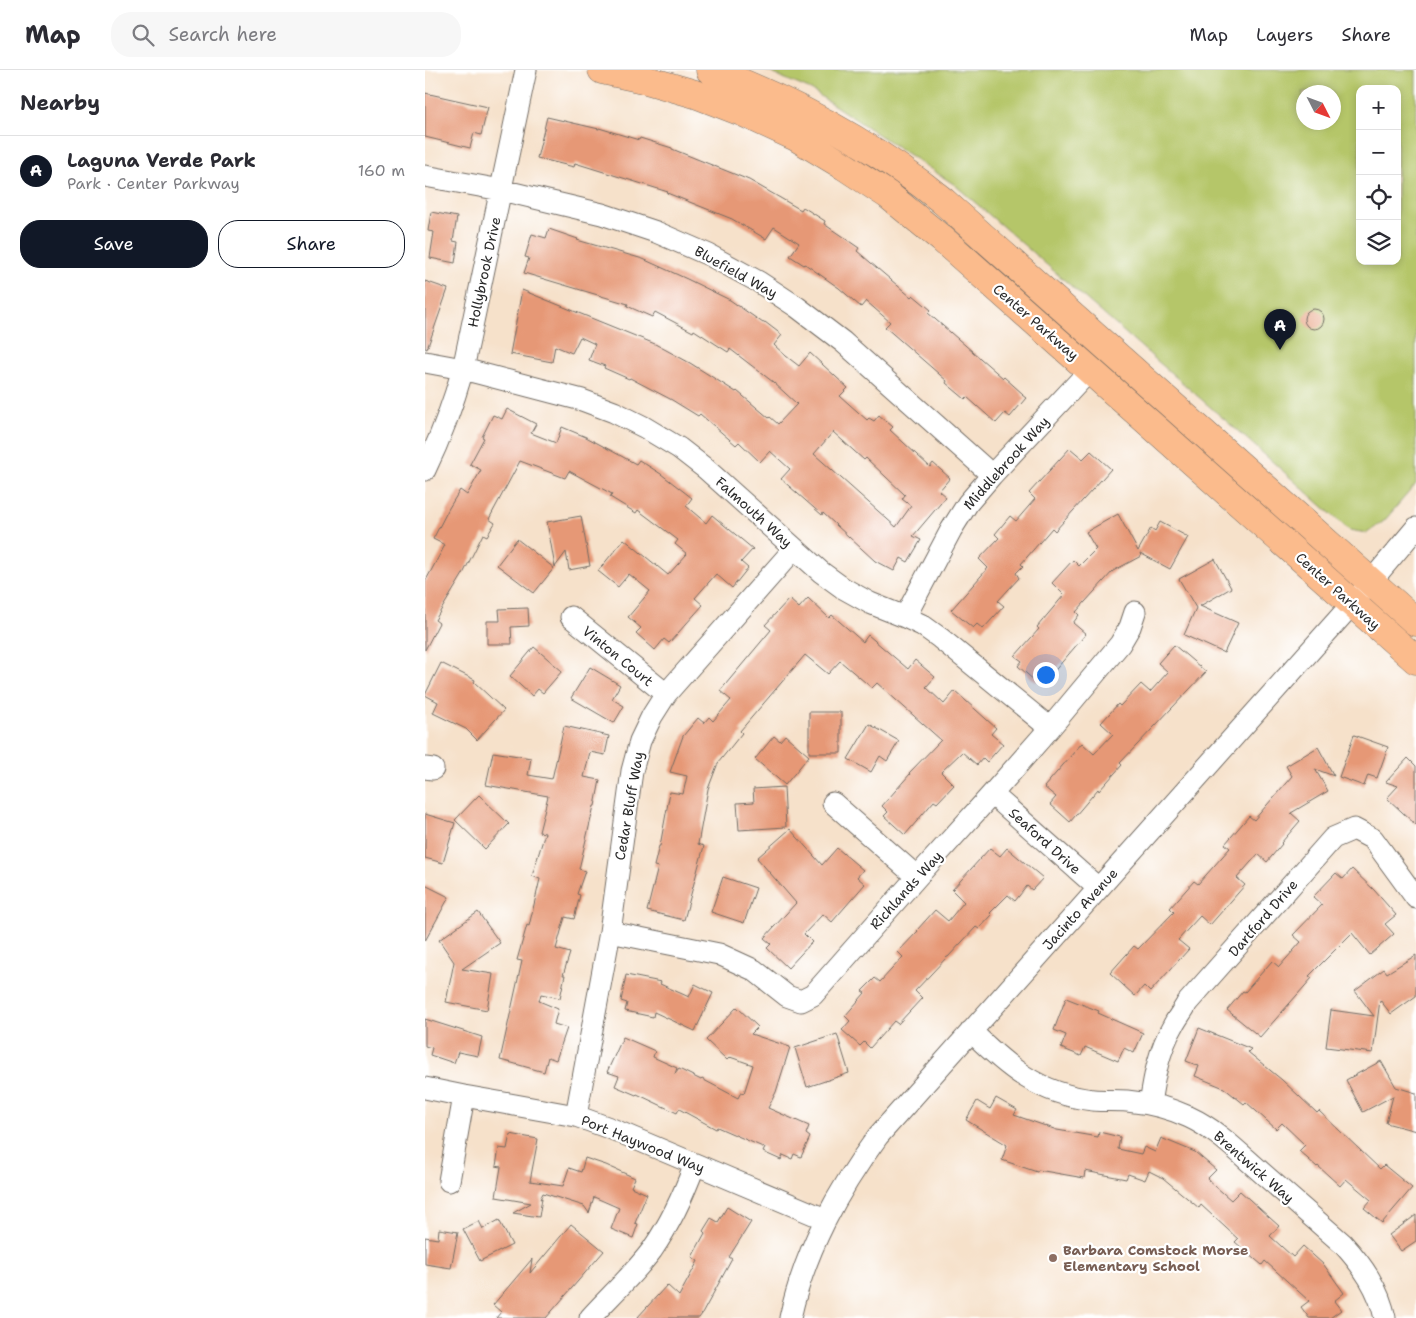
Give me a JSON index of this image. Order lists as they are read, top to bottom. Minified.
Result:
{"streets":{"main road":["Center Parkway"],"street":["Hollybrook Drive","Bluefield Way","Middlebrook Way","Falmouth Way","Vinton Court","Cedar Bluff Way","Seaford Drive","Richlands Way","Jacinto Avenue","Dartford Drive","Port Haywood Way","Brentwick Way"]},"crossings":[["Hollybrook Drive","Bluefield Way"],["Hollybrook Drive","Falmouth Way"],["Bluefield Way","Middlebrook Way"],["Center Parkway","Middlebrook Way"],["Center Parkway","Jacinto Avenue"],["Middlebrook Way","Falmouth Way"],["Falmouth Way","Cedar Bluff Way"],["Falmouth Way","Richlands Way"],["Vinton Court","Cedar Bluff Way"],["Cedar Bluff Way","Richlands Way"],["Cedar Bluff Way","Port Haywood Way"],["Seaford Drive","Richlands Way"],["Seaford Drive","Jacinto Avenue"],["Jacinto Avenue","Port Haywood Way"],["Jacinto Avenue","Brentwick Way"],["Dartford Drive","Brentwick Way"]],"places":["Barbara Comstock Morse Elementary School"],"north":"bottom right","page":{"header":"Map","search":"Search here","nav":["Map","Layers","Share"],"heading":"Nearby","map_buttons":["+","−"],"list":[{"mark":"A","name":"Laguna Verde Park","note":"Park · Center Parkway","value":"160 m"}],"buttons":["Save","Share"],"pins":"A"}}
